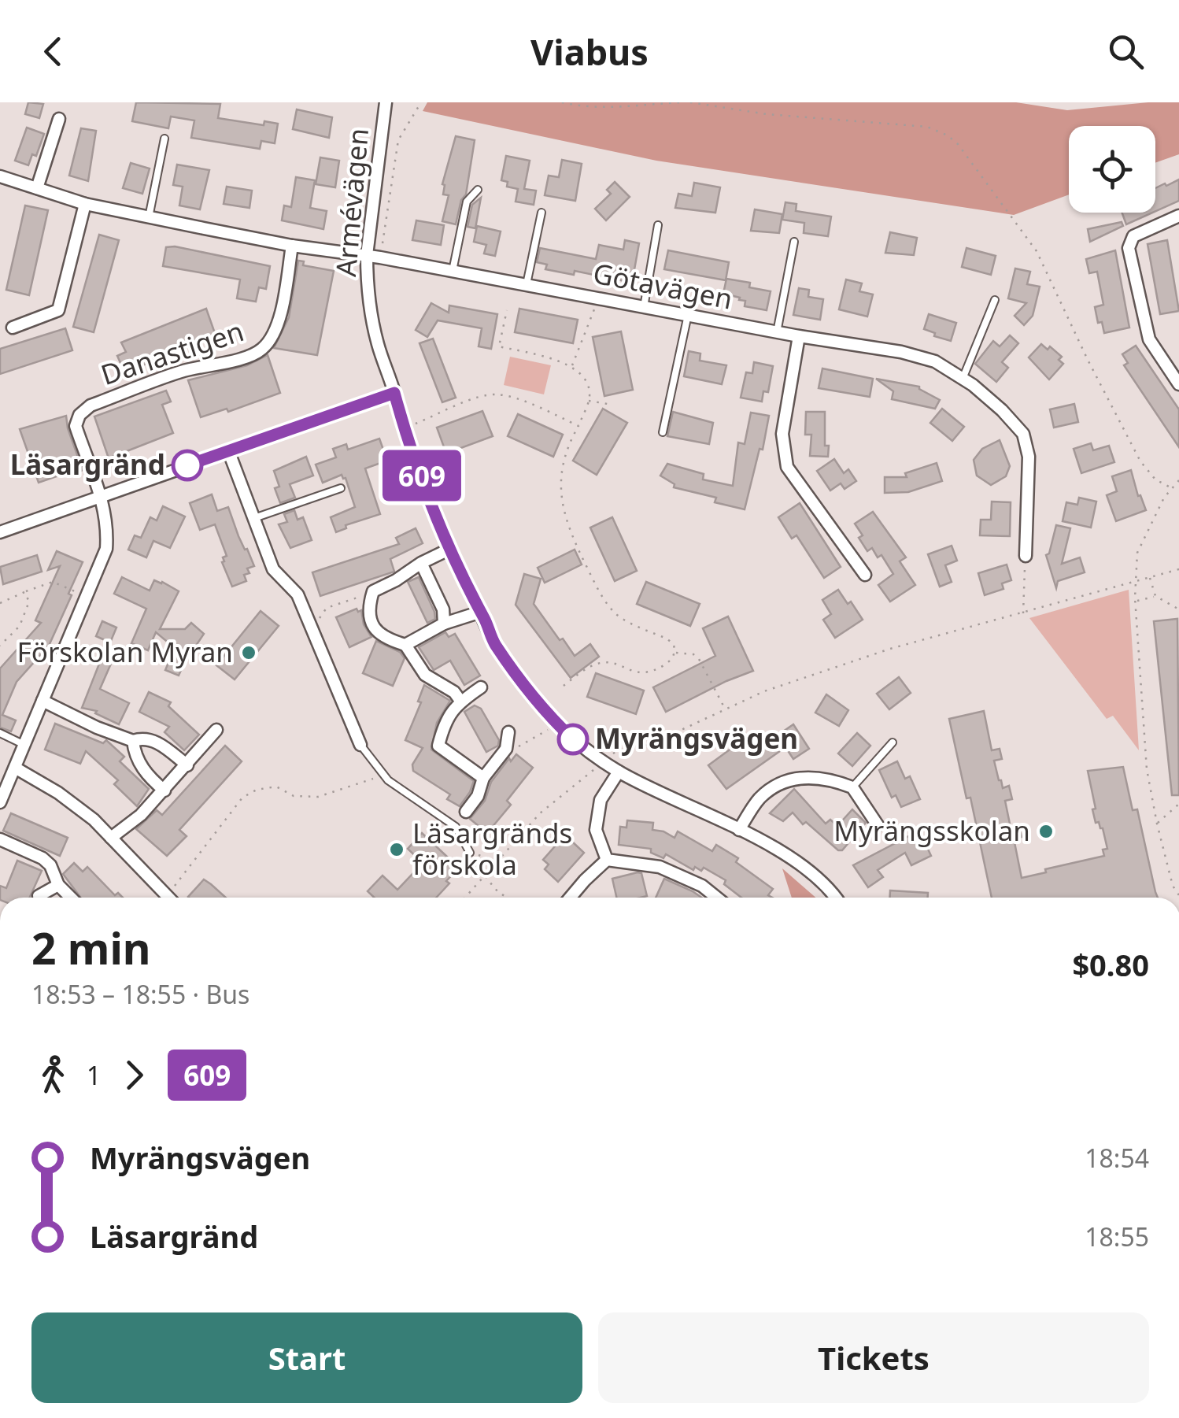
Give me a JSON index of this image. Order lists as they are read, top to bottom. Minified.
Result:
{"streets":{"street":["Armévägen","Götavägen","Danastigen"]},"crossings":[["Armévägen","Götavägen"],["Götavägen","Danastigen"]],"places":["Läsargränd","Förskolan Myran","Myrängsvägen","Myrängsskolan","Läsargränds förskola"],"lines":["bus line 609"],"page":{"header":"Viabus","on_map":"609","heading":["2 min","18:53 – 18:55 · Bus","$0.80"],"legs":["1","609"],"list":[{"name":"Myrängsvägen","value":"18:54"},{"name":"Läsargränd","value":"18:55"}],"buttons":["Start","Tickets"]}}
